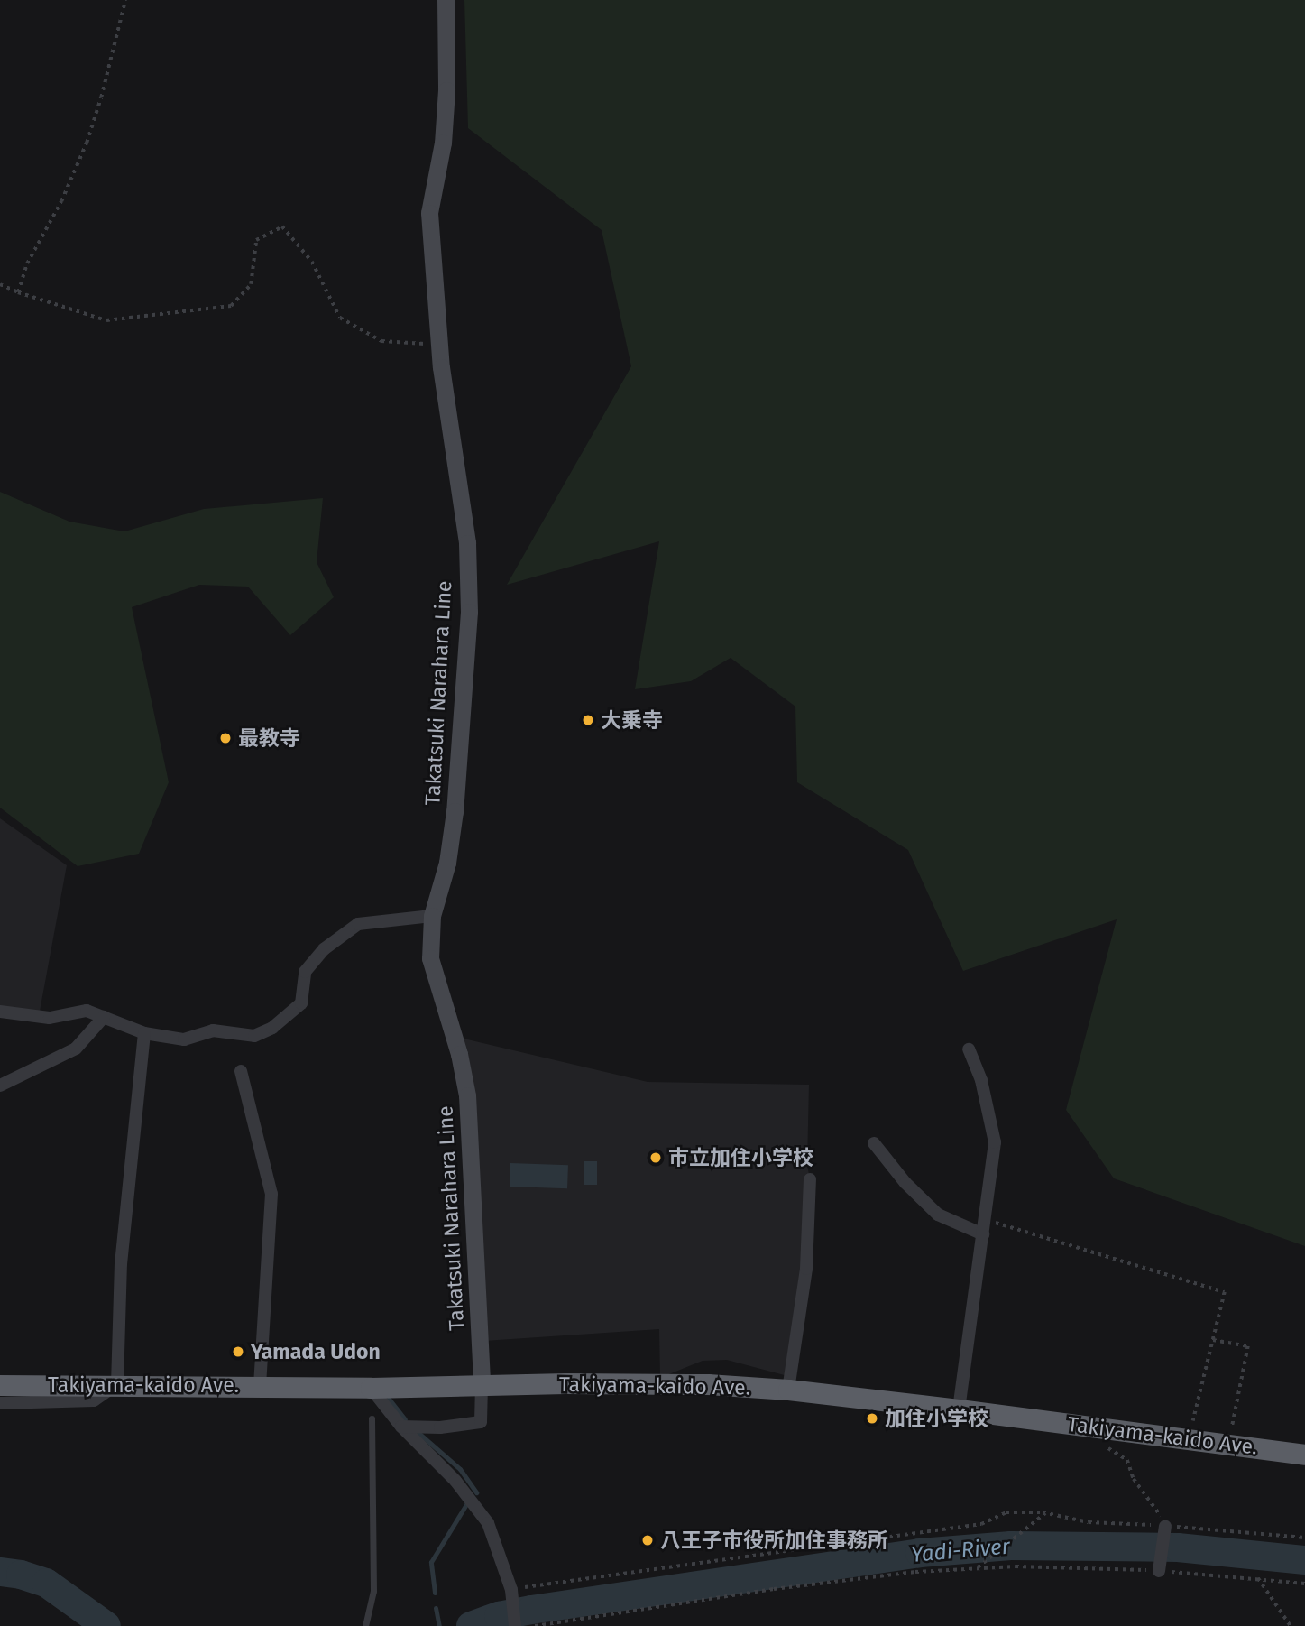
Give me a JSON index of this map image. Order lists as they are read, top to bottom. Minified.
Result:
{"streets":{"highway":["Takiyama-kaido Ave."],"main road":["Takatsuki Narahara Line"]},"crossings":[["Takatsuki Narahara Line","Takiyama-kaido Ave."]],"water":["Yadi-River"],"places":["大乗寺","最教寺","市立加住小学校","Yamada Udon","加住小学校","八王子市役所加住事務所"]}
